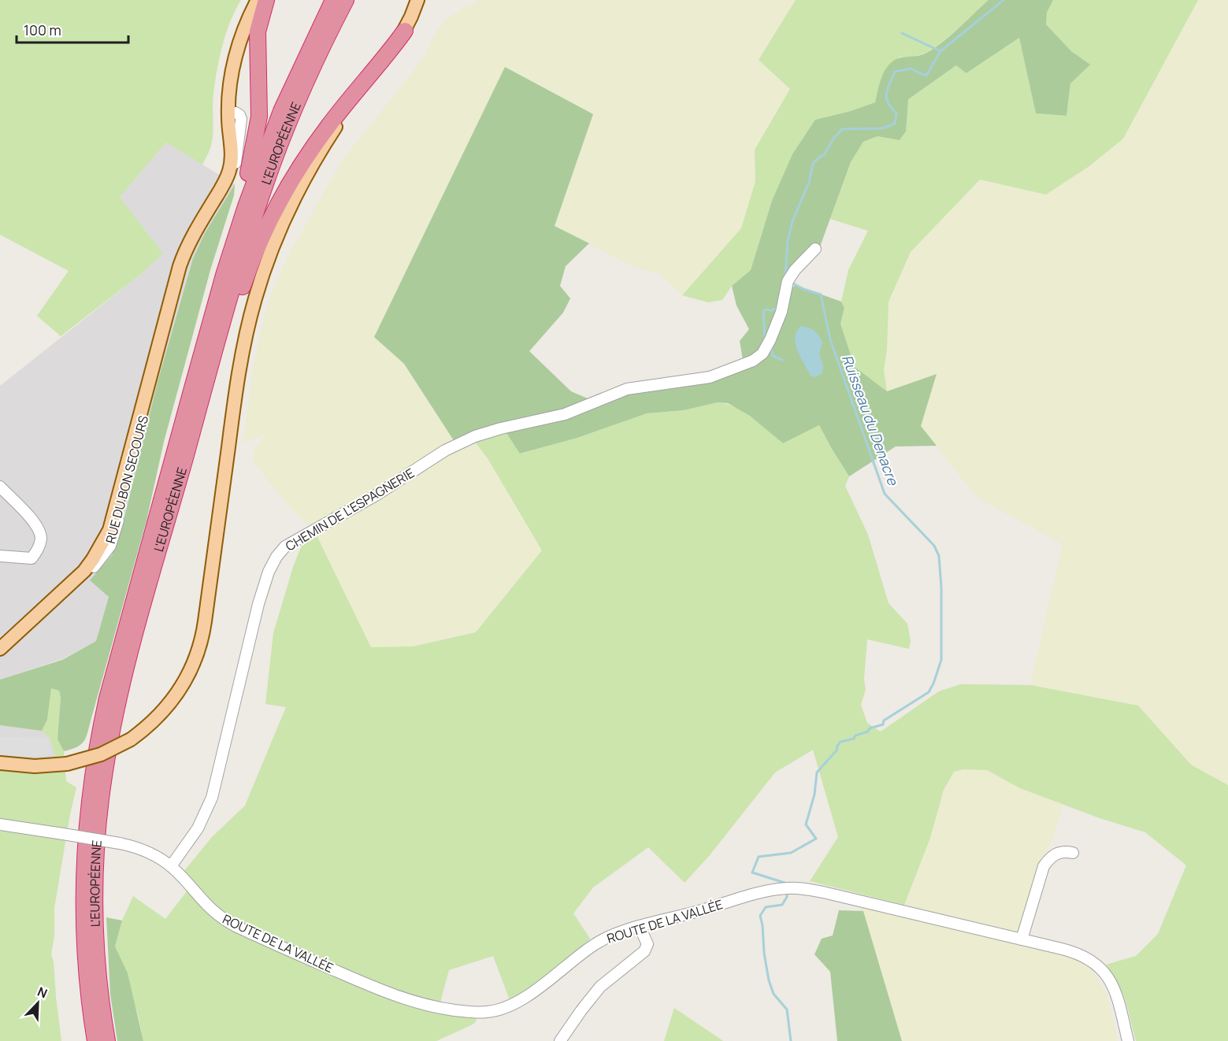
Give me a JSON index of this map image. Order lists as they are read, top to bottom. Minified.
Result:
{"streets":{"highway":["L'EUROPÉENNE"],"main road":["RUE DU BON SECOURS"],"street":["CHEMIN DE L'ESPAGNERIE","ROUTE DE LA VALLÉE"]},"crossings":[["CHEMIN DE L'ESPAGNERIE","ROUTE DE LA VALLÉE"]],"water":["Ruisseau du Denacre"],"scale_bar":"100 m","north":"top right"}
